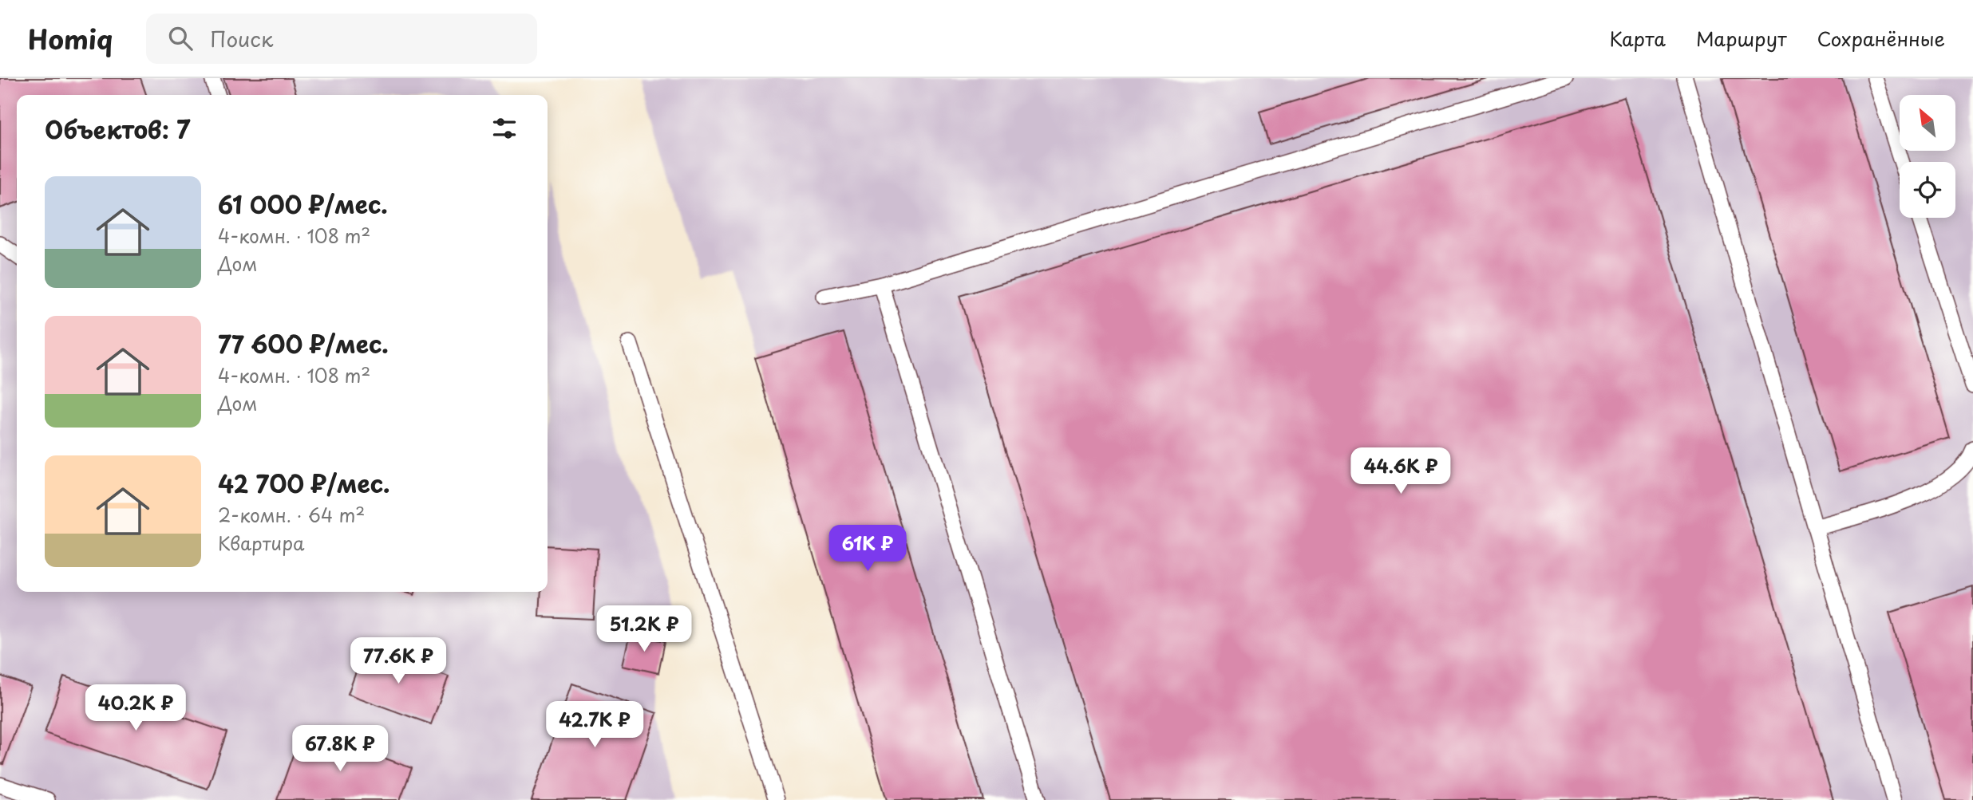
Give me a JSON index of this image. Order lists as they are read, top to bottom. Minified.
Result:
{"north":"top left","page":{"header":"Homiq","search":"Поиск","nav":["Карта","Маршрут","Сохранённые"],"heading":"Объектов: 7","list":[{"name":"61 000 ₽/мес.","note":"4-комн. · 108 m² · Дом"},{"name":"77 600 ₽/мес.","note":"4-комн. · 108 m² · Дом"},{"name":"42 700 ₽/мес.","note":"2-комн. · 64 m² · Квартира"}],"price":["44.6K ₽","61K ₽","51.2K ₽","77.6K ₽","40.2K ₽","42.7K ₽","67.8K ₽"]}}
